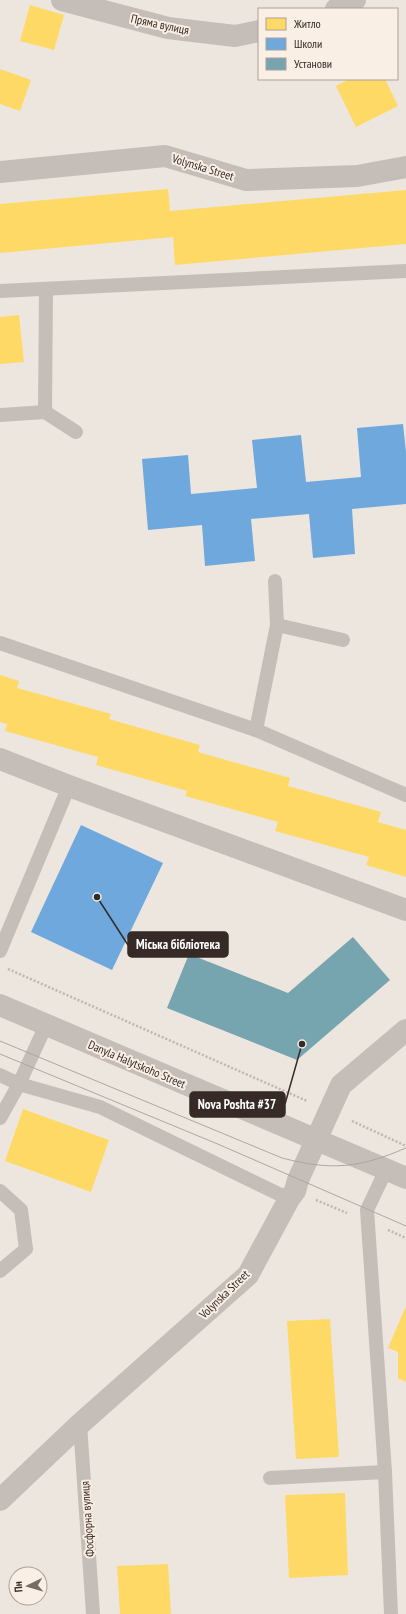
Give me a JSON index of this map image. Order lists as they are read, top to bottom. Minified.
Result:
{"streets":{"street":["Пряма вулиця","Volynska Street","Danyla Halytskoho Street"],"lane":["Фосфорна вулиця"]},"crossings":[["Volynska Street","Danyla Halytskoho Street"],["Volynska Street","Фосфорна вулиця"]],"places":["Міська бібліотека","Nova Poshta #37"],"legend":["Житло","Школи","Установи"],"north":"left"}
